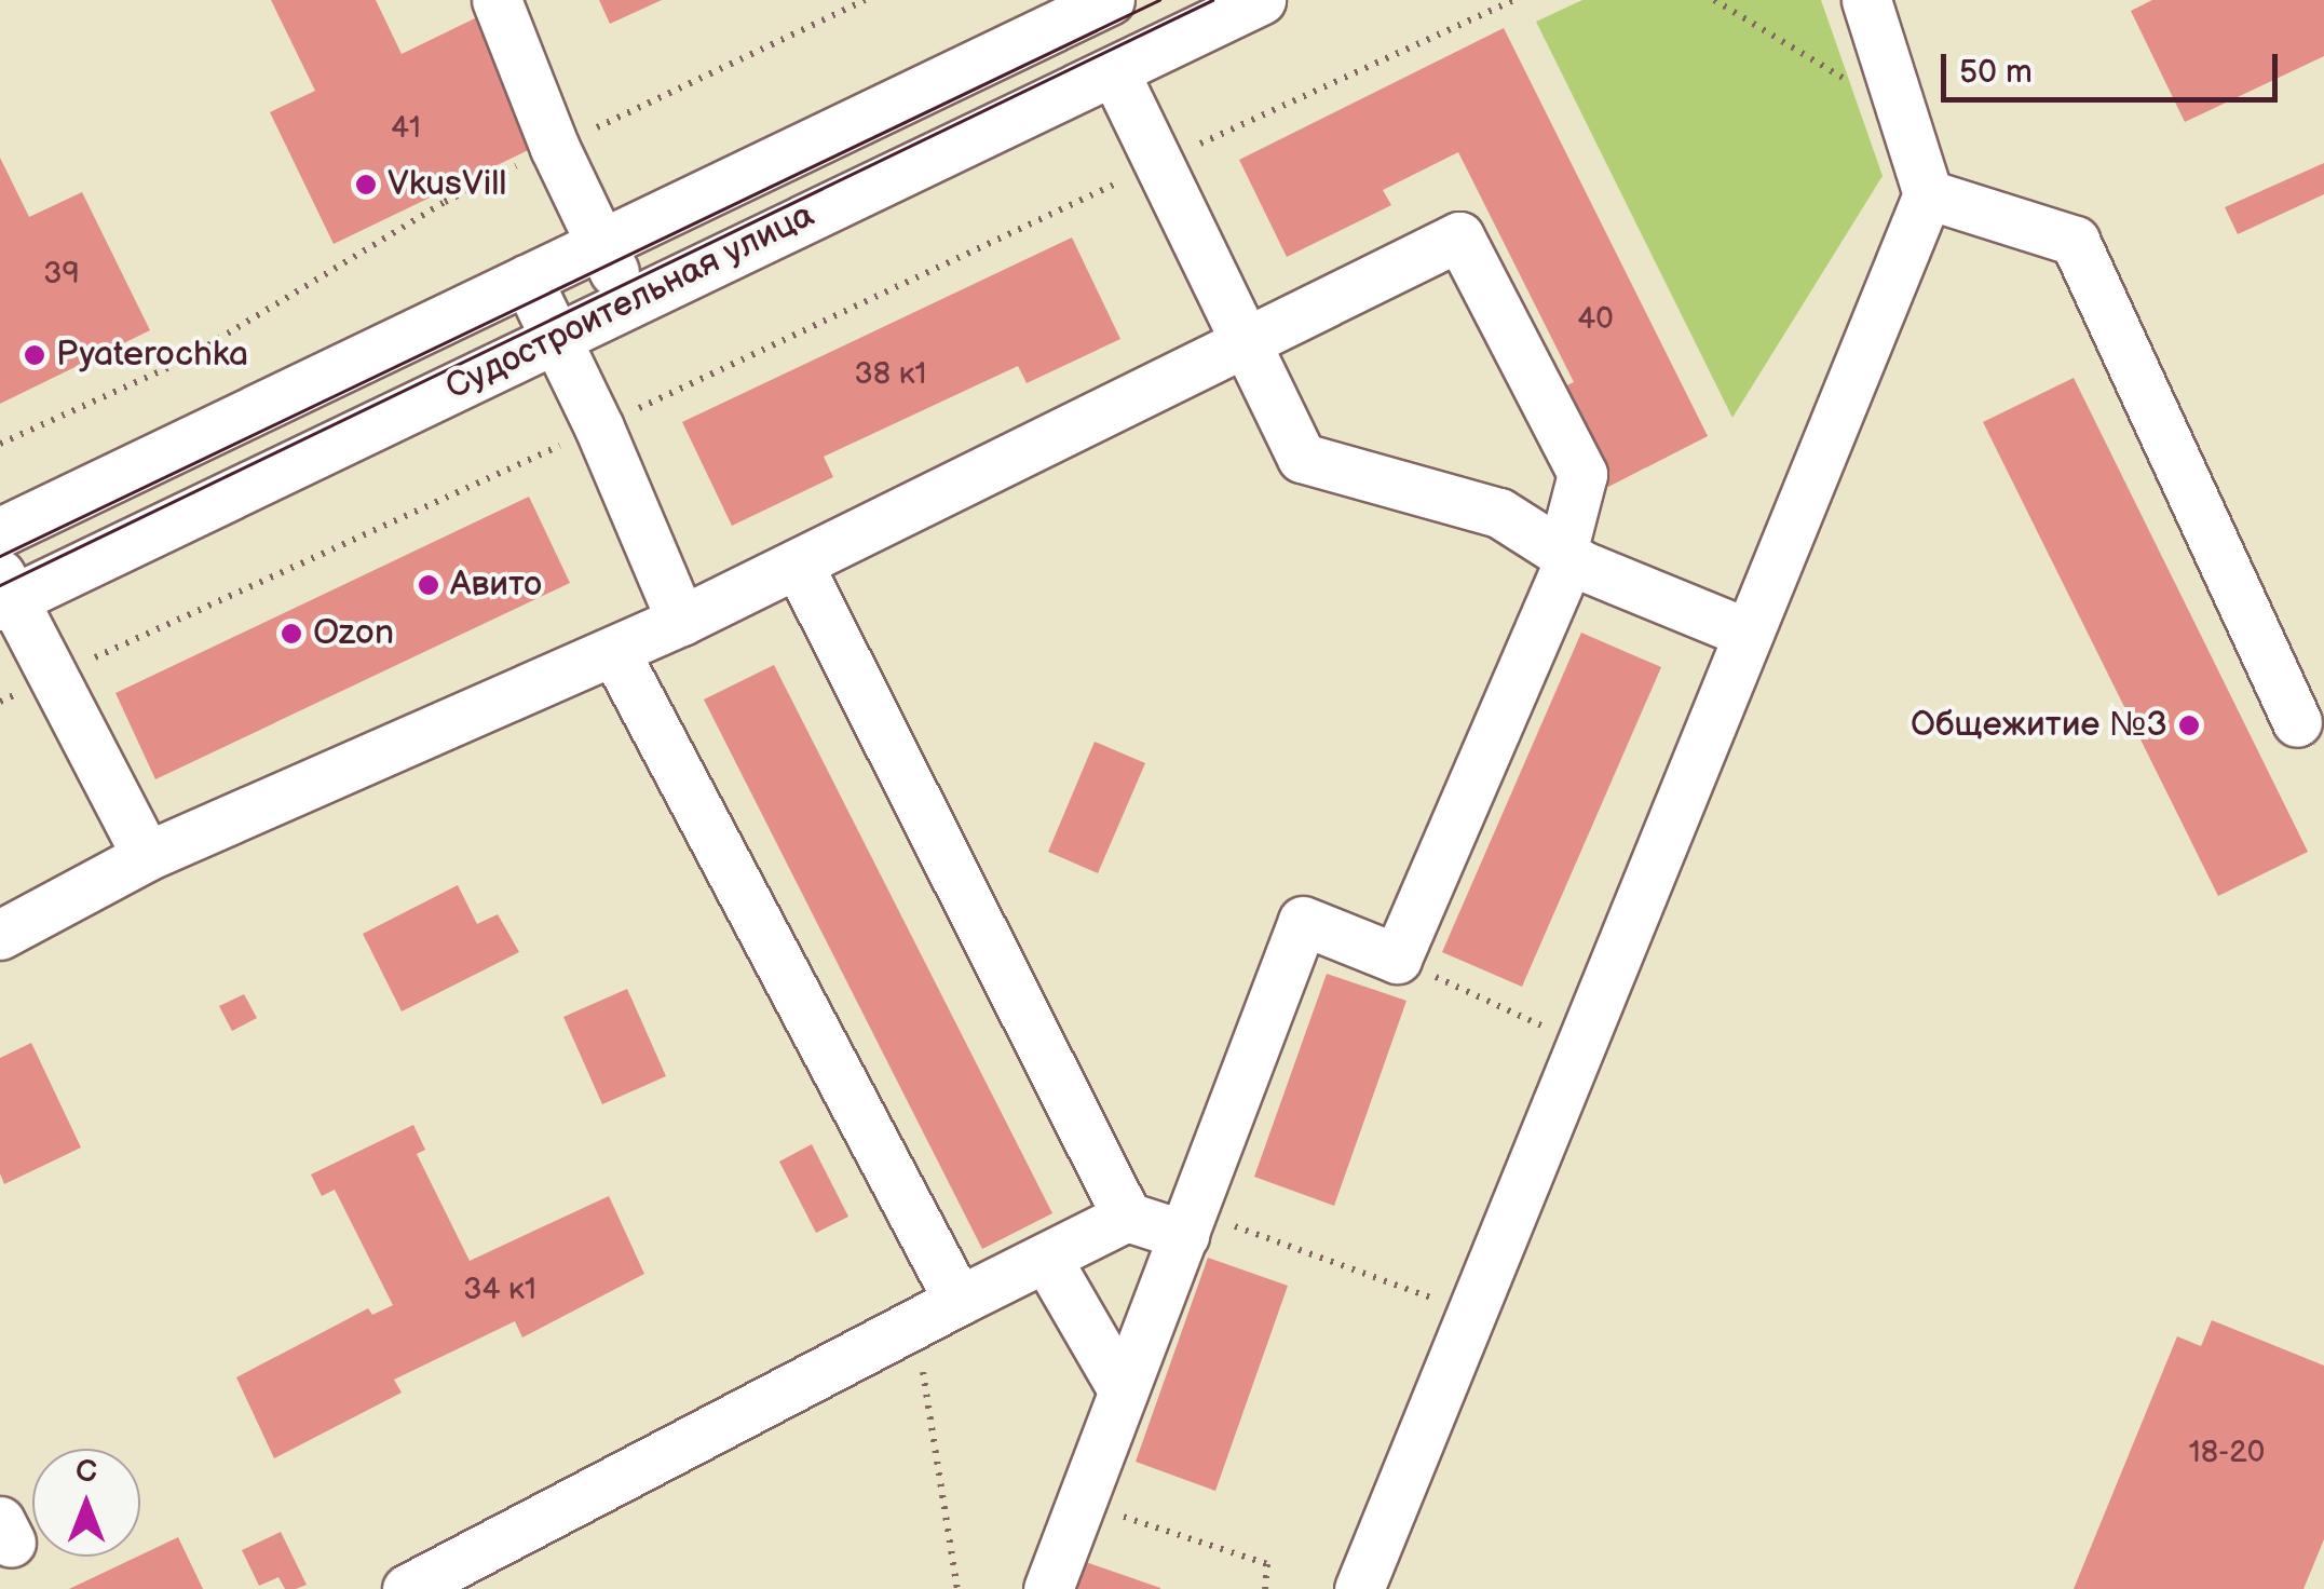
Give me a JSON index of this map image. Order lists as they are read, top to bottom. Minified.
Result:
{"streets":{"street":["Судостроительная улица"]},"places":["VkusVill","Pyaterochka","Авито","Ozon","Общежитие №3"],"house_numbers":["41","39","40","38 к1","34 к1","18-20"],"scale_bar":"50 m","north":"top"}
